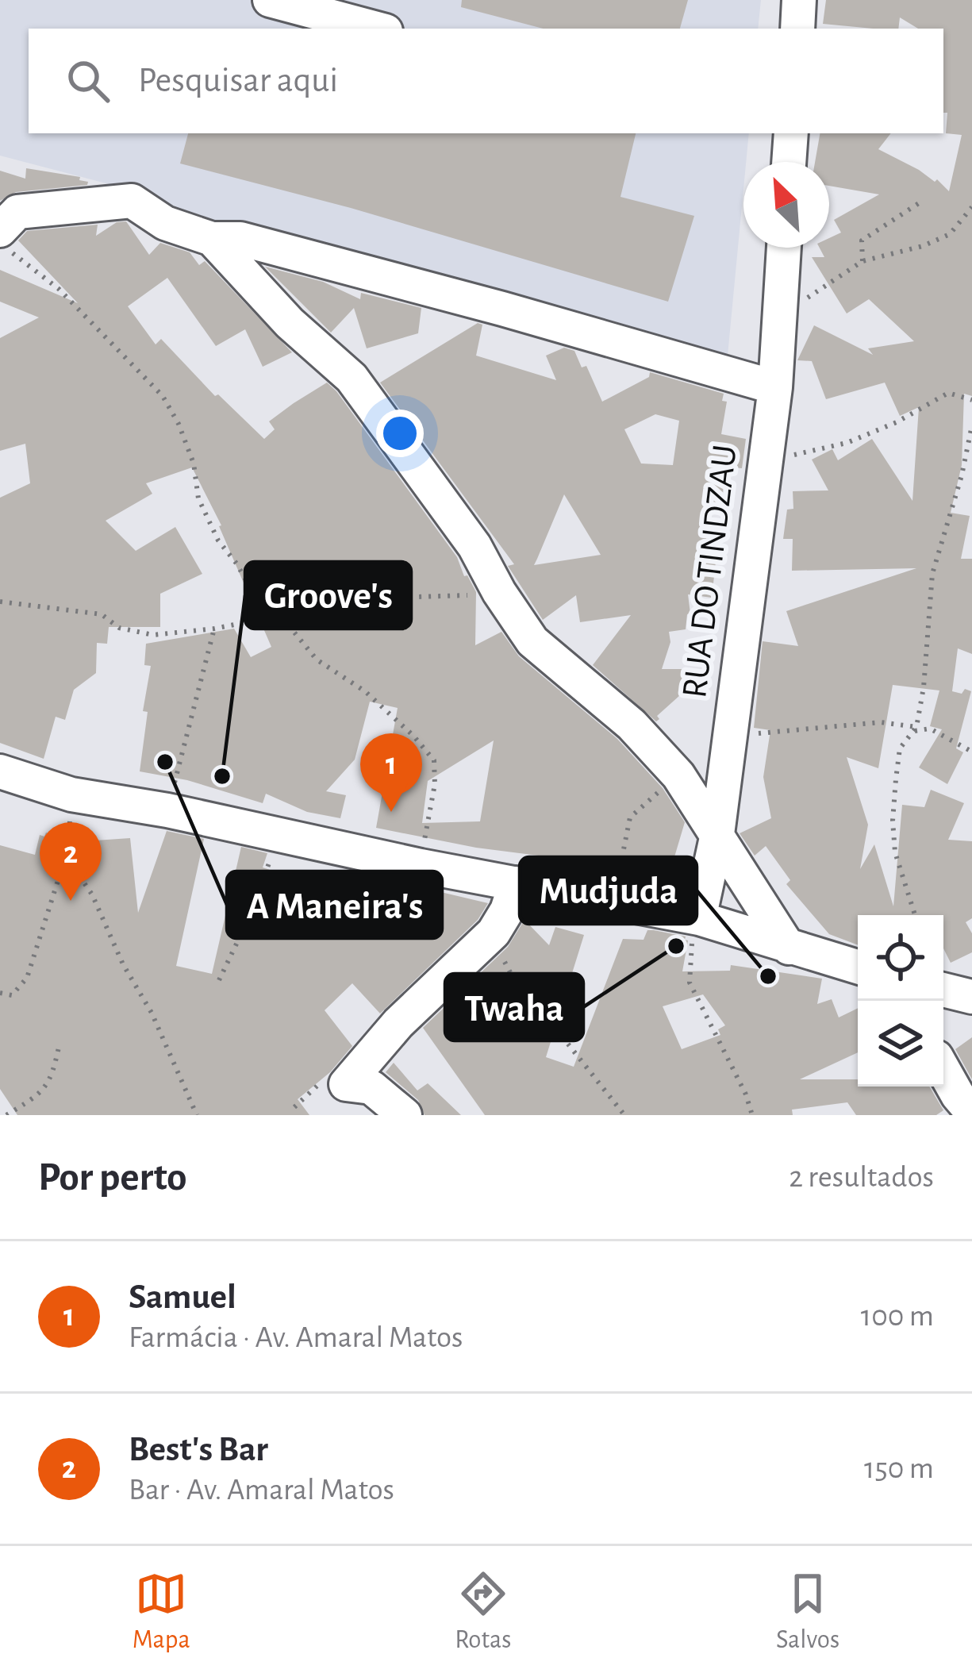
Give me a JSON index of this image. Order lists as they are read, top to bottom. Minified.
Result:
{"streets":{"street":["RUA DO TINDZAU"]},"places":["A Maneira's","Groove's","Twaha","Mudjuda"],"north":"top left","page":{"search":"Pesquisar aqui","pins":["1","2"],"heading":["Por perto","2 resultados"],"list":[{"mark":"1","name":"Samuel","note":"Farmácia · Av. Amaral Matos","value":"100 m"},{"mark":"2","name":"Best's Bar","note":"Bar · Av. Amaral Matos","value":"150 m"}],"nav":["Mapa","Rotas","Salvos"]}}
